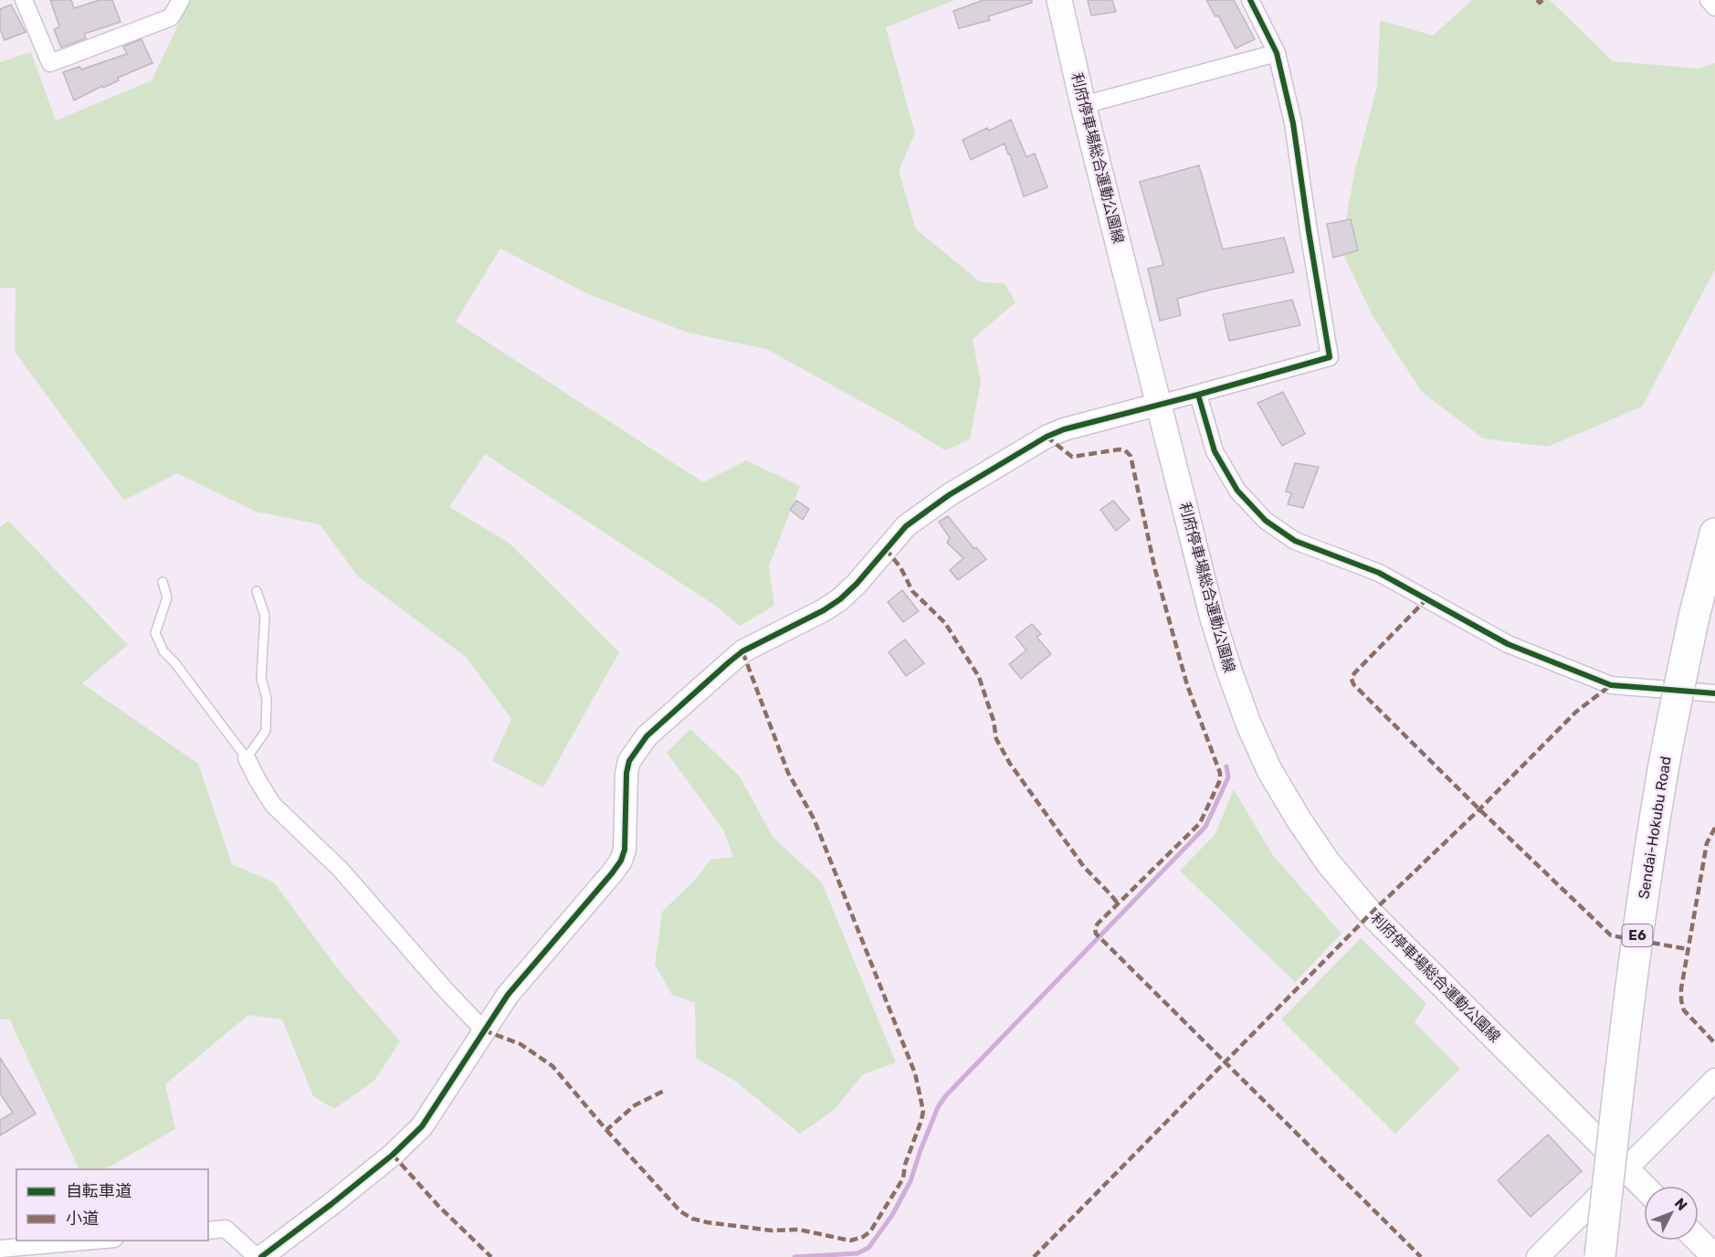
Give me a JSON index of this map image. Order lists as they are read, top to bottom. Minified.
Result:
{"streets":{"highway":["Sendai-Hokubu Road","E6"],"main road":["利府停車場総合運動公園線"]},"legend":["自転車道","小道"],"north":"top right"}
